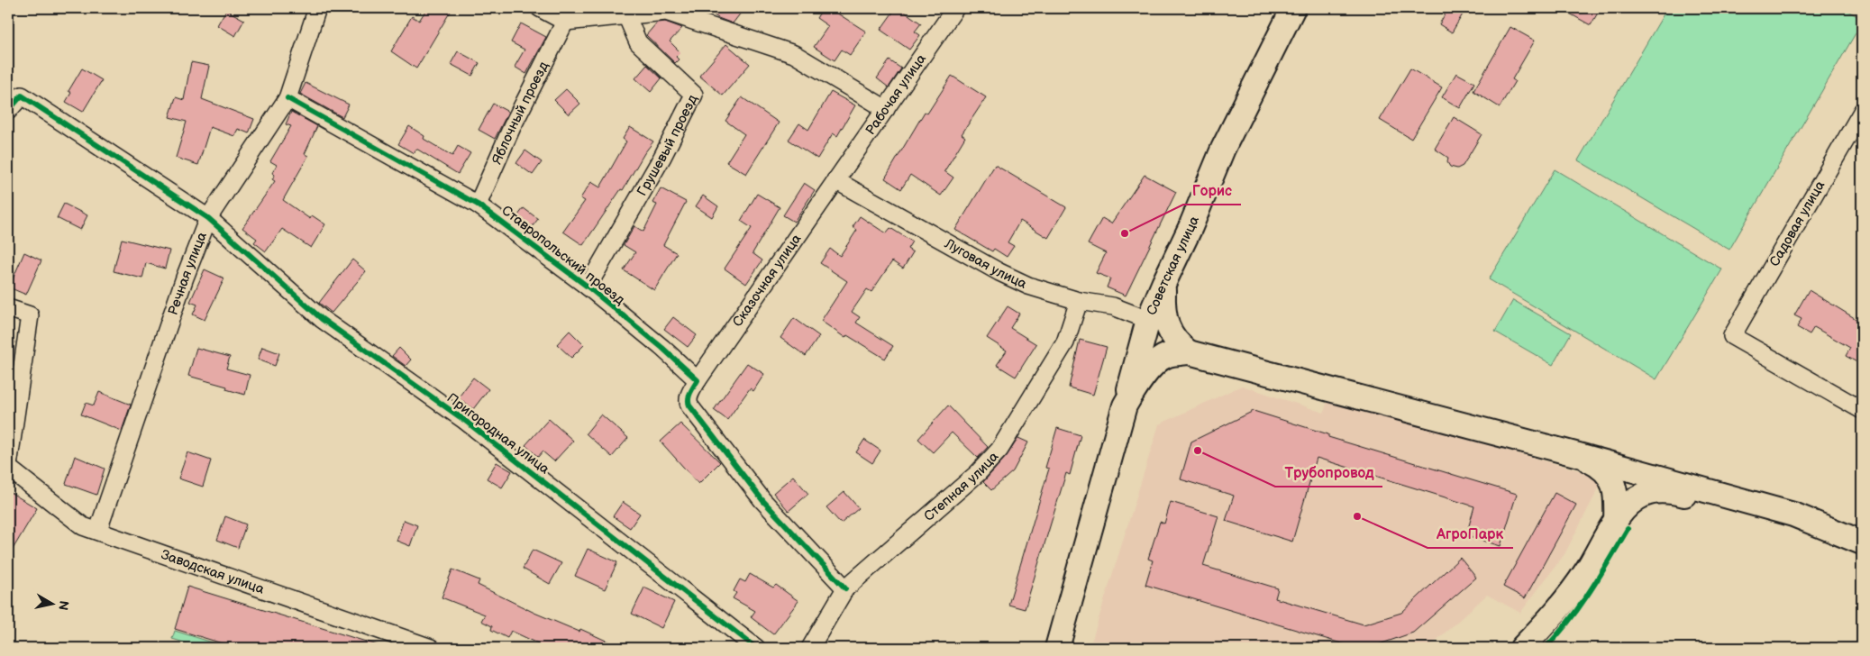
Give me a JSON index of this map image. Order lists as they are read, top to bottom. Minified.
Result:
{"streets":{"main road":["Советская улица"],"street":["Рабочая улица","Яблочный проезд","Грушевый проезд","Садовая улица","Ставропольский проезд","Луговая улица","Речная улица","Сказочная улица","Пригородная улица","Степная улица","Заводская улица"]},"crossings":[["Рабочая улица","Луговая улица"],["Рабочая улица","Сказочная улица"],["Яблочный проезд","Ставропольский проезд"],["Грушевый проезд","Ставропольский проезд"],["Ставропольский проезд","Речная улица"],["Ставропольский проезд","Сказочная улица"],["Луговая улица","Советская улица"],["Луговая улица","Сказочная улица"],["Луговая улица","Степная улица"],["Речная улица","Пригородная улица"],["Речная улица","Заводская улица"]],"places":["Горис","Трубопровод","АгроПарк"],"north":"right"}
